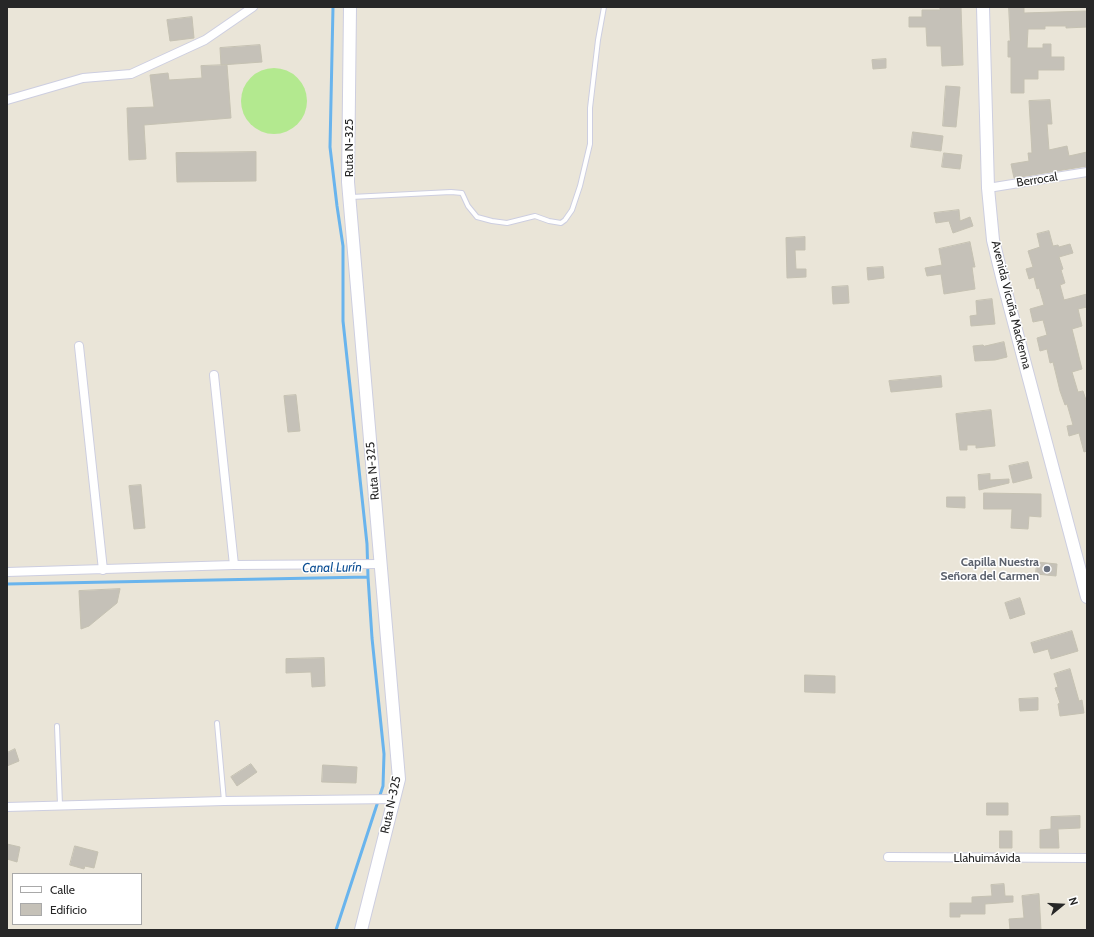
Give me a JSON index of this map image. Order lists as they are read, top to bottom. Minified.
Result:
{"streets":{"street":["Ruta N-325","Berrocal","Avenida Vicuña Mackenna","Llahuimávida"]},"crossings":[["Berrocal","Avenida Vicuña Mackenna"]],"water":["Canal Lurín"],"places":["Capilla Nuestra Señora del Carmen"],"legend":["Calle","Edificio"],"north":"right"}
